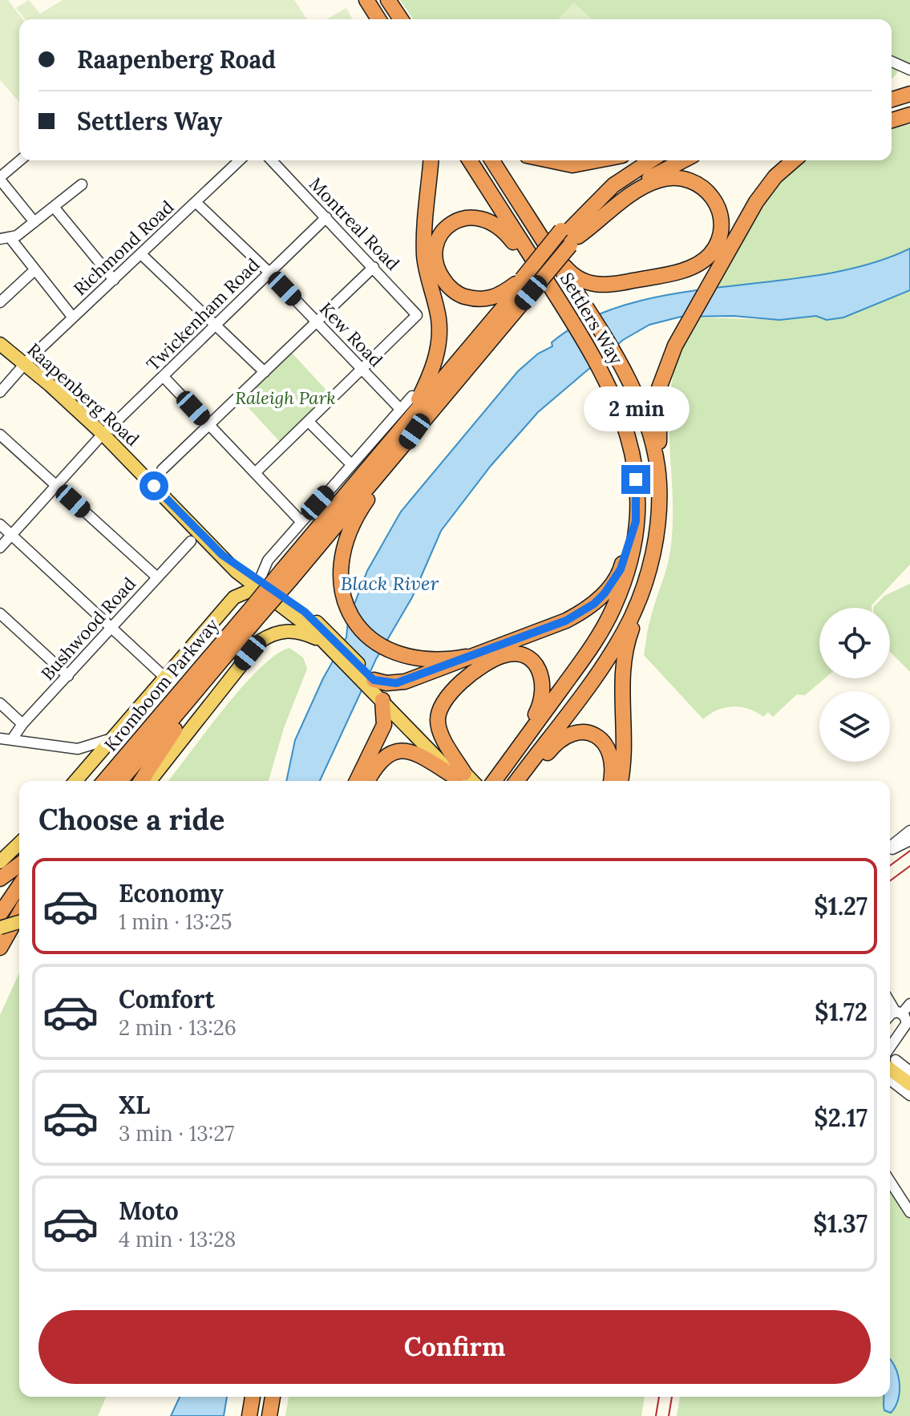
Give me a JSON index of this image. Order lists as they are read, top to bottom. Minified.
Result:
{"streets":{"highway":["Settlers Way","Kromboom Parkway"],"main road":["Raapenberg Road"],"street":["Montreal Road","Richmond Road","Twickenham Road","Kew Road","Bushwood Road"]},"crossings":[["Montreal Road","Twickenham Road"],["Montreal Road","Kew Road"],["Richmond Road","Kew Road"],["Richmond Road","Raapenberg Road"],["Twickenham Road","Kew Road"],["Twickenham Road","Raapenberg Road"]],"water":["Black River"],"parks":["Raleigh Park"],"page":{"banner":["Raapenberg Road","Settlers Way"],"bubble":"2 min","heading":"Choose a ride","list":[{"name":"Economy","note":"1 min · 13:25","value":"$1.27"},{"name":"Comfort","note":"2 min · 13:26","value":"$1.72"},{"name":"XL","note":"3 min · 13:27","value":"$2.17"},{"name":"Moto","note":"4 min · 13:28","value":"$1.37"}],"buttons":"Confirm"}}
